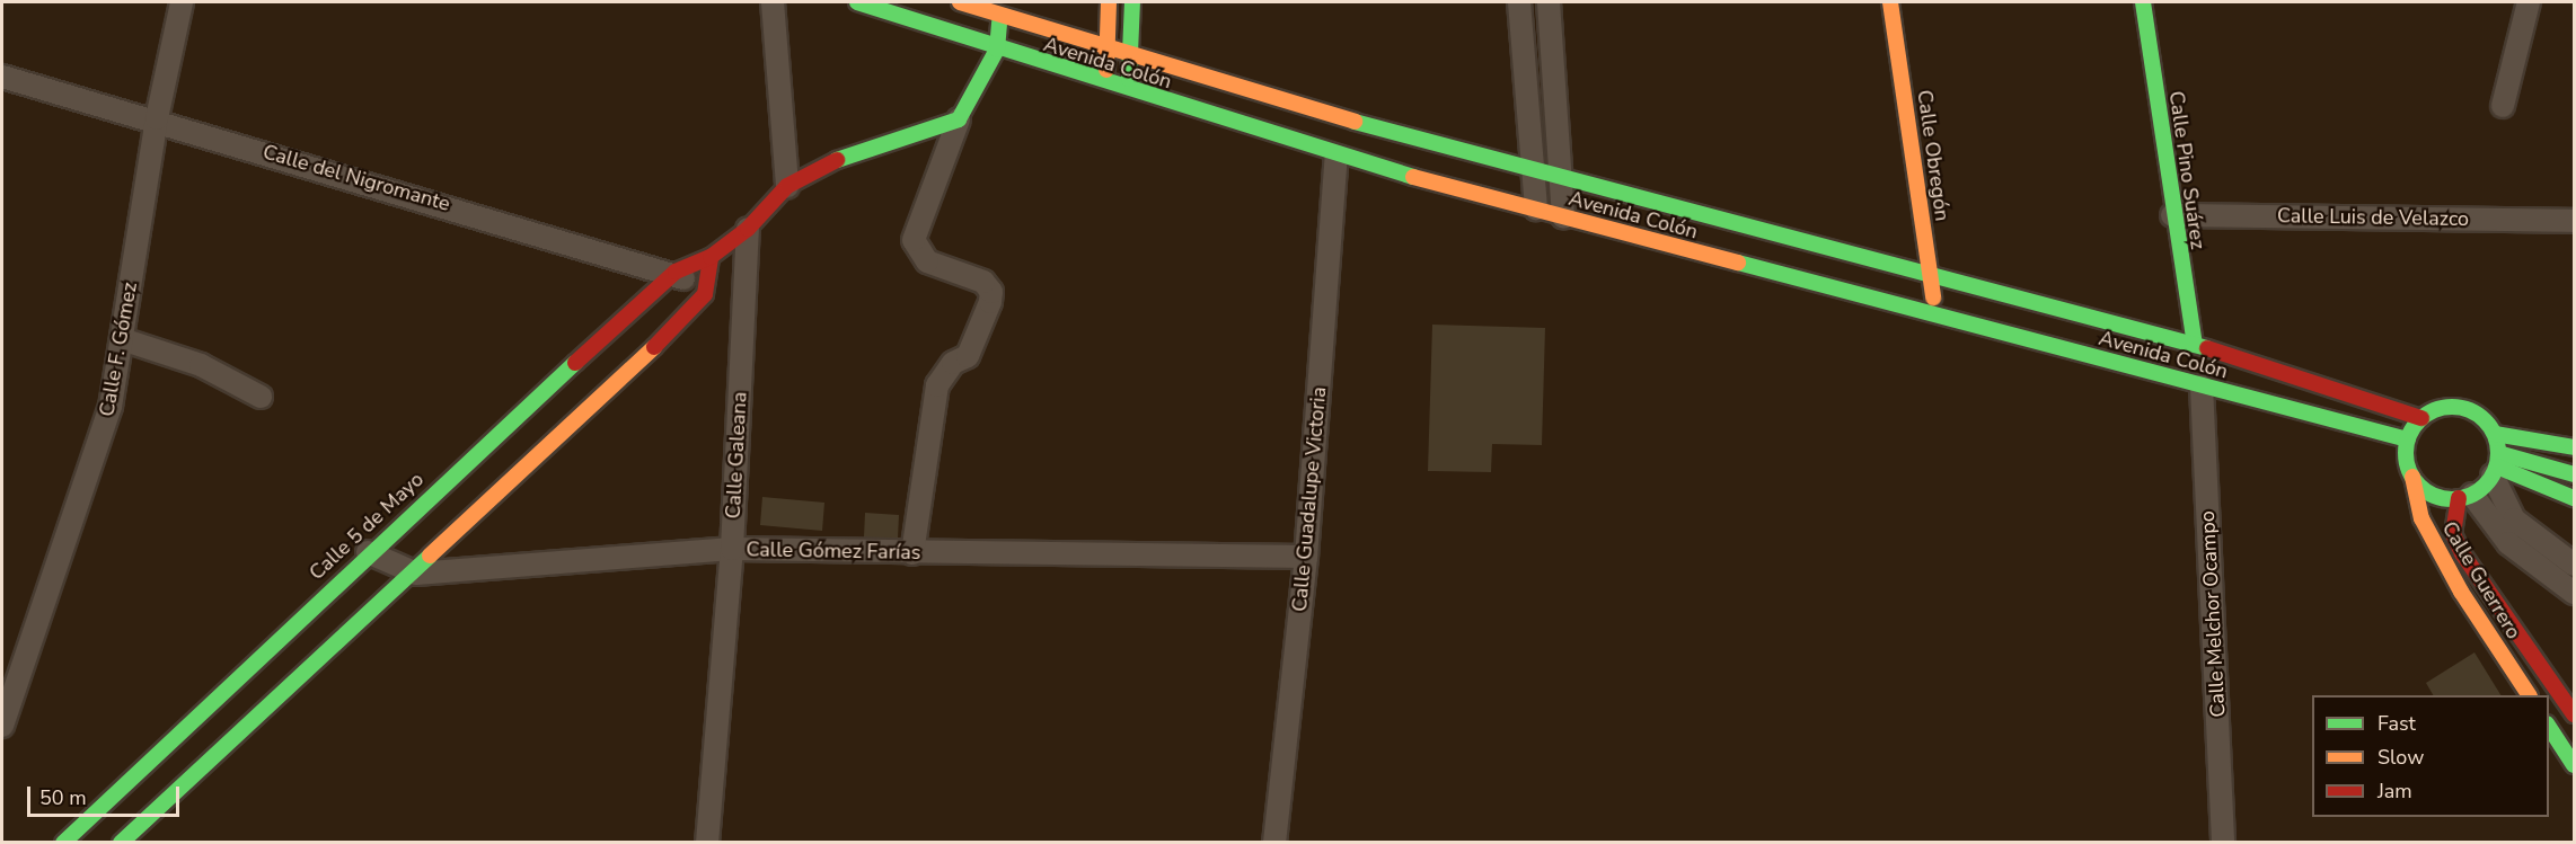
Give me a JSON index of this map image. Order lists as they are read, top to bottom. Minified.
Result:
{"streets":{"street":["Avenida Colón","Calle Obregón","Calle Pino Suárez","Calle del Nigromante","Calle Luis de Velazco","Calle F. Gómez","Calle Galeana","Calle Guadalupe Victoria","Calle 5 de Mayo","Calle Gómez Farías","Calle Guerrero","Calle Melchor Ocampo"]},"crossings":[["Avenida Colón","Calle Obregón"],["Avenida Colón","Calle Pino Suárez"],["Avenida Colón","Calle Guadalupe Victoria"],["Avenida Colón","Calle Guerrero"],["Avenida Colón","Calle Melchor Ocampo"],["Calle Pino Suárez","Calle Luis de Velazco"],["Calle del Nigromante","Calle F. Gómez"],["Calle del Nigromante","Calle 5 de Mayo"],["Calle Galeana","Calle 5 de Mayo"],["Calle Galeana","Calle Gómez Farías"],["Calle Guadalupe Victoria","Calle Gómez Farías"],["Calle 5 de Mayo","Calle Gómez Farías"]],"legend":["Fast","Slow","Jam"],"scale_bar":"50 m"}
